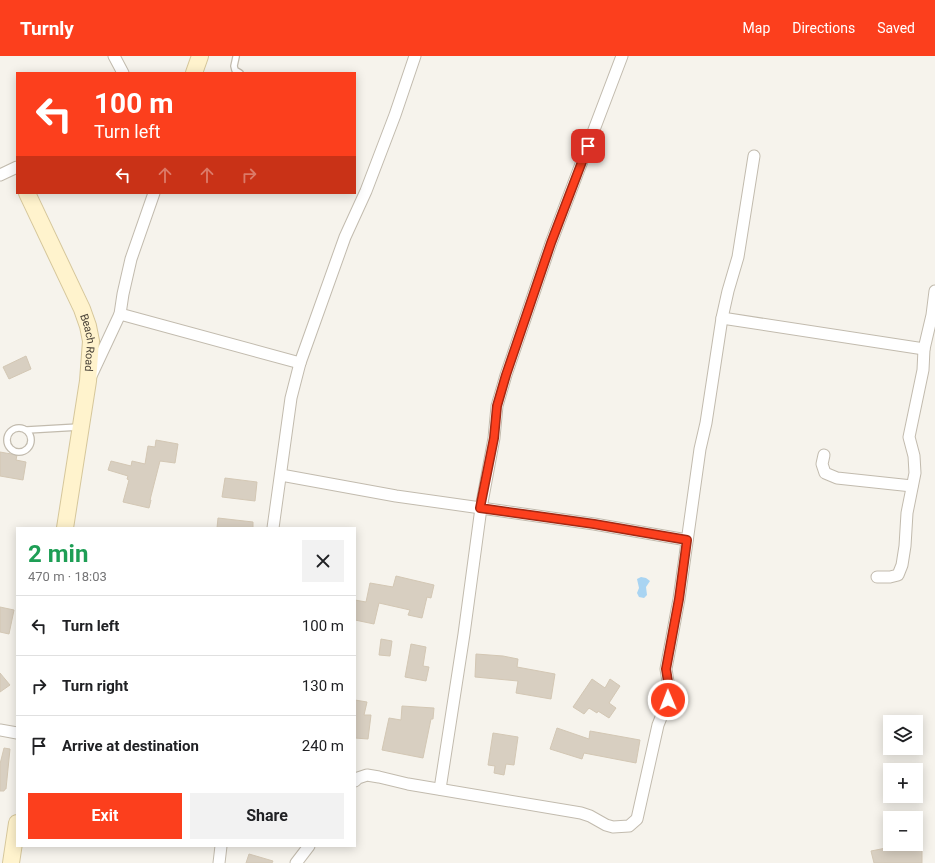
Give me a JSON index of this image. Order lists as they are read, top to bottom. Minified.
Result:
{"streets":{"main road":["Beach Road"]},"page":{"header":"Turnly","nav":["Map","Directions","Saved"],"turn":["100 m","Turn left"],"heading":["2 min","470 m · 18:03"],"list":[{"name":"Turn left","value":"100 m"},{"name":"Turn right","value":"130 m"},{"name":"Arrive at destination","value":"240 m"}],"map_buttons":["+","−"],"buttons":["Exit","Share"]}}
